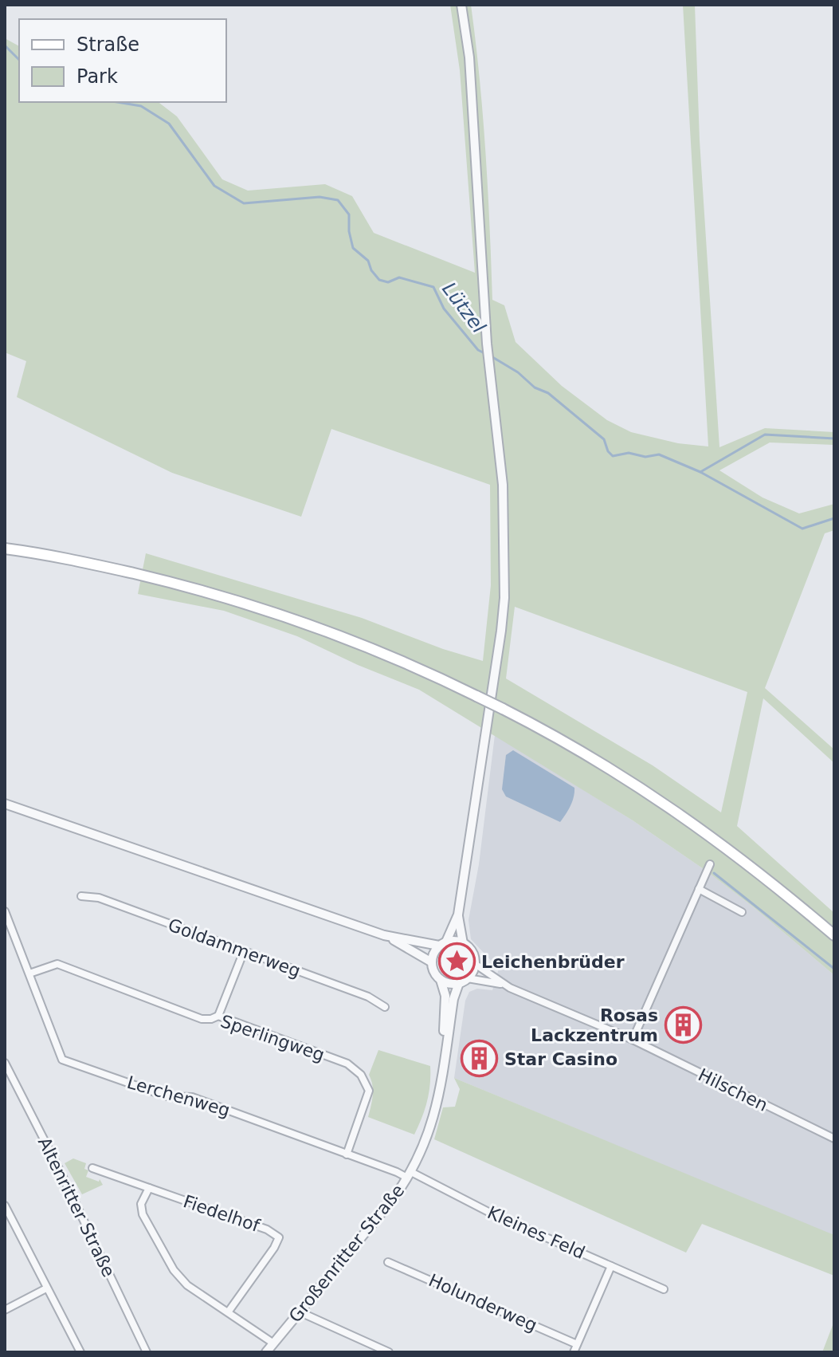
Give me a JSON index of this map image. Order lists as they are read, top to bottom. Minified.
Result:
{"streets":{"street":["Goldammerweg","Sperlingweg","Hilschen","Lerchenweg","Altenritter Straße","Fiedelhof","Kleines Feld","Großenritter Straße","Holunderweg"]},"crossings":[["Sperlingweg","Lerchenweg"],["Hilschen","Großenritter Straße"],["Lerchenweg","Kleines Feld"],["Lerchenweg","Großenritter Straße"],["Kleines Feld","Großenritter Straße"]],"water":["Lützel"],"places":{"place":["Leichenbrüder"],"building":["Rosas Lackzentrum","Star Casino"]},"legend":["Straße","Park"]}
